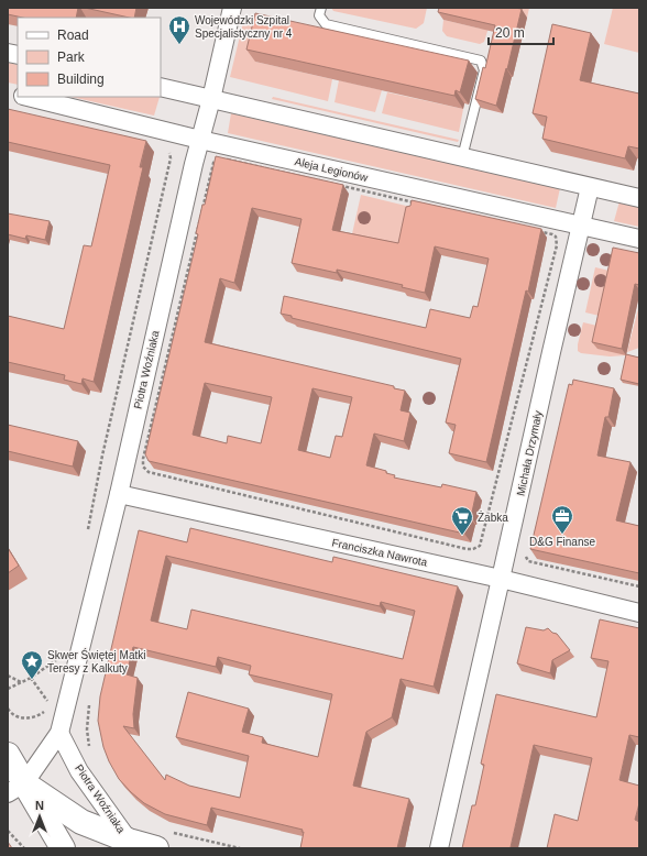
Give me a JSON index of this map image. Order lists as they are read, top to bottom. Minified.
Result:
{"streets":{"street":["Aleja Legionów","Piotra Woźniaka","Michała Drzymały","Franciszka Nawrota"]},"crossings":[["Aleja Legionów","Piotra Woźniaka"],["Aleja Legionów","Michała Drzymały"],["Piotra Woźniaka","Franciszka Nawrota"],["Michała Drzymały","Franciszka Nawrota"]],"places":{"hospital":["Wojewódzki Szpital Specjalistyczny nr 4"],"office":["D&G Finanse"],"supermarket":["Żabka"],"place":["Skwer Świętej Matki Teresy z Kalkuty"]},"legend":["Road","Park","Building"],"scale_bar":"20 m","north":"top"}
